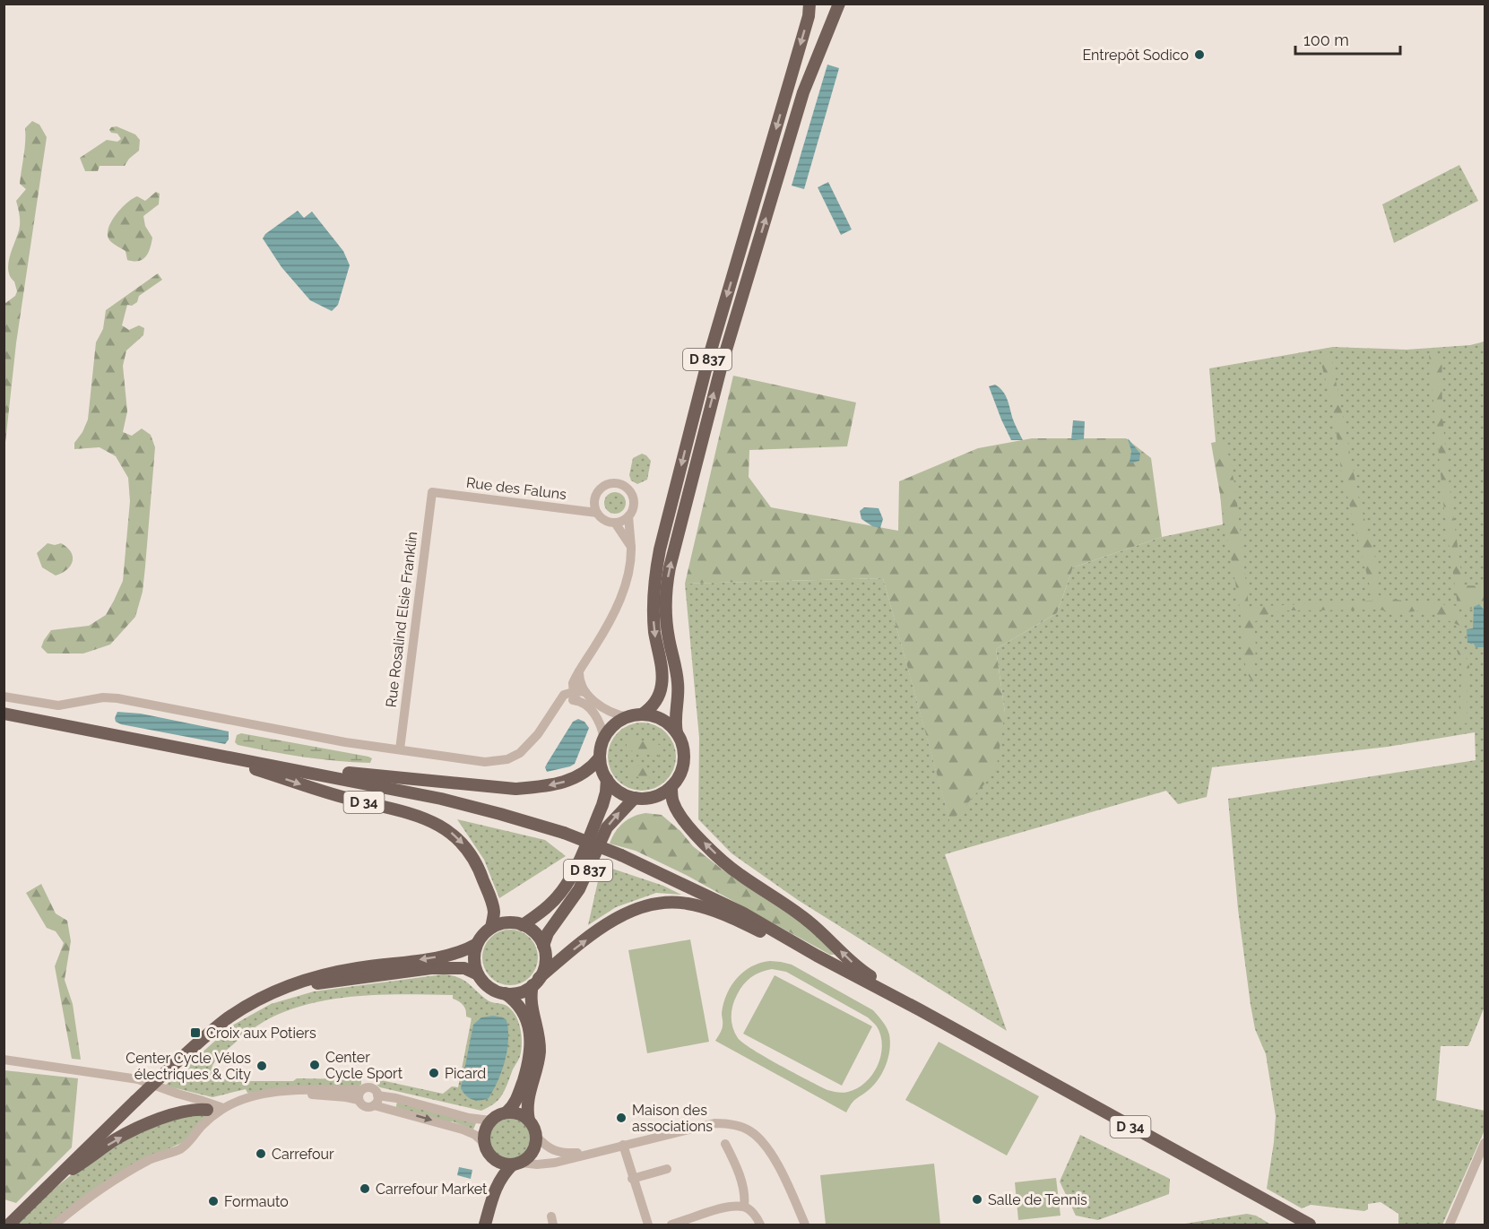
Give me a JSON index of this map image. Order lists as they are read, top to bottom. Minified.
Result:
{"streets":{"main road":["D 837","D 34"],"street":["Rue des Faluns","Rue Rosalind Elsie Franklin"]},"crossings":[["D 837","D 34"],["Rue des Faluns","Rue Rosalind Elsie Franklin"]],"places":{"other":["Entrepôt Sodico","Center Cycle Sport","Center Cycle Vélos électriques & City","Picard","Maison des associations","Carrefour","Carrefour Market","Salle de Tennis","Formauto"],"transit":["Croix aux Potiers"]},"scale_bar":"100 m"}
